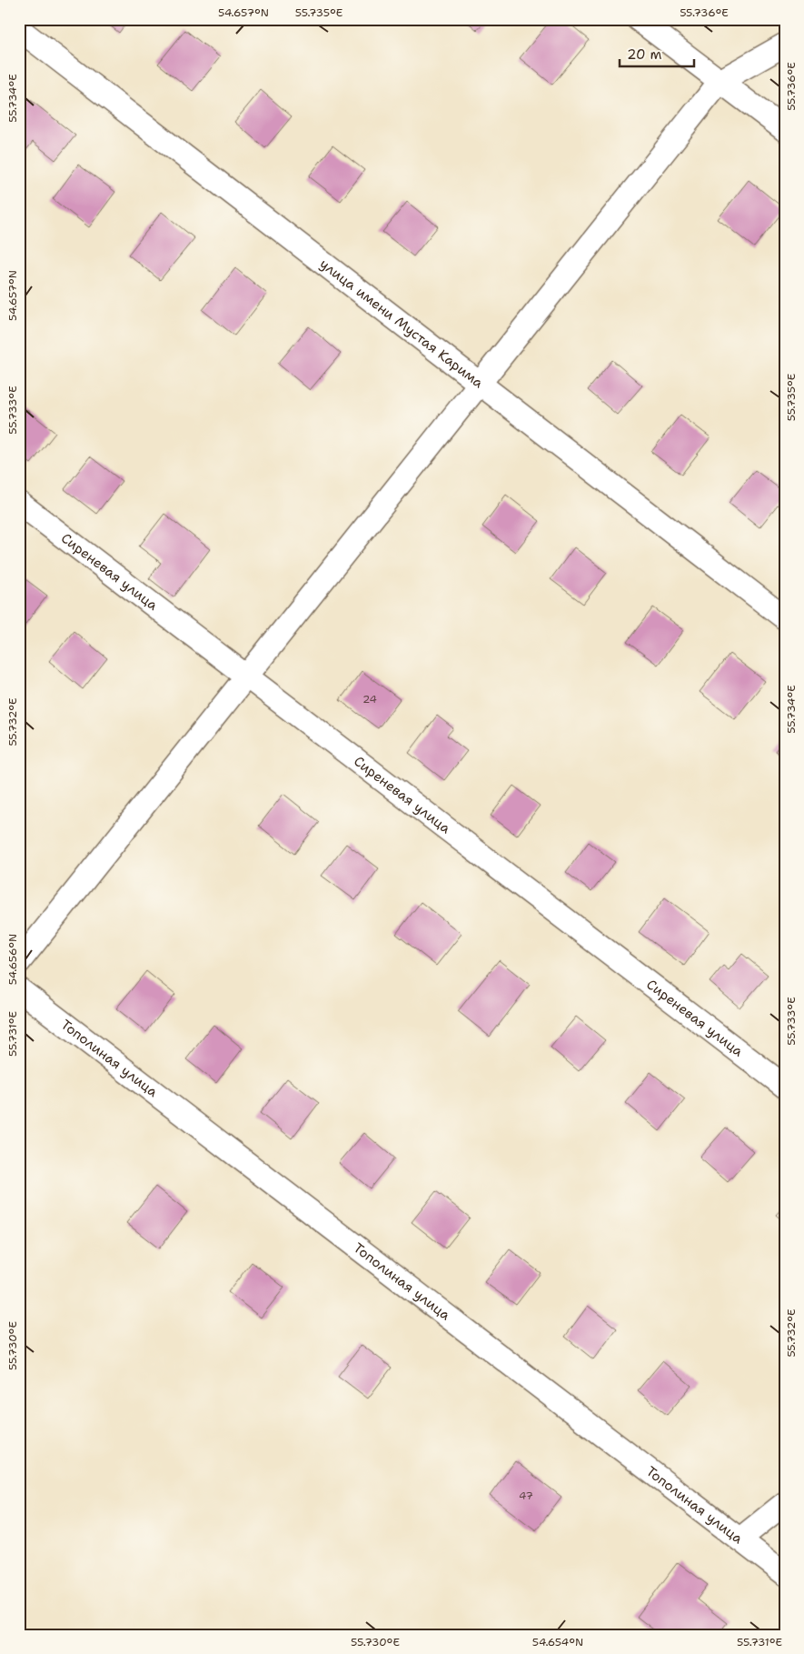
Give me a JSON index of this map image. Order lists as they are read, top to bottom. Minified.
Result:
{"streets":{"street":["улица имени Мустая Карима","Сиреневая улица","Тополиная улица"]},"house_numbers":["24","47"],"scale_bar":"20 m","coordinates":["54.657°N","55.735°E","55.736°E","55.734°E","55.733°E","55.732°E","54.656°N","55.731°E","55.730°E","54.654°N"]}
